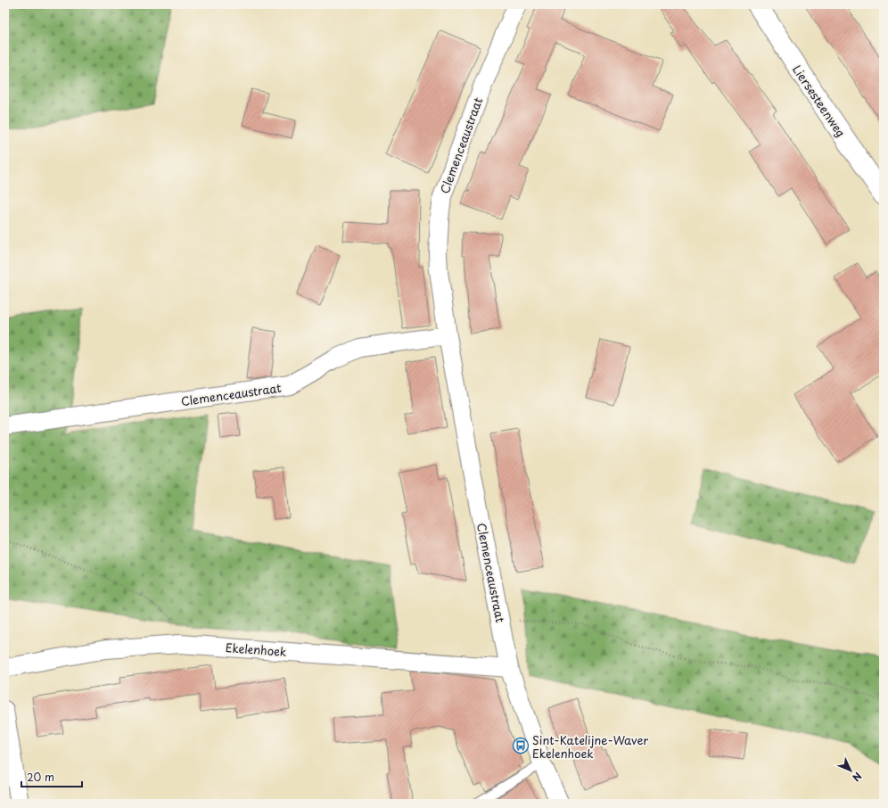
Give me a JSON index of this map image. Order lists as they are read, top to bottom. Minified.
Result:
{"streets":{"main road":["Liersesteenweg"],"street":["Clemenceaustraat","Ekelenhoek"]},"crossings":[["Clemenceaustraat","Ekelenhoek"]],"places":{"bus stop":["Sint-Katelijne-Waver Ekelenhoek"]},"scale_bar":"20 m","north":"bottom right"}
